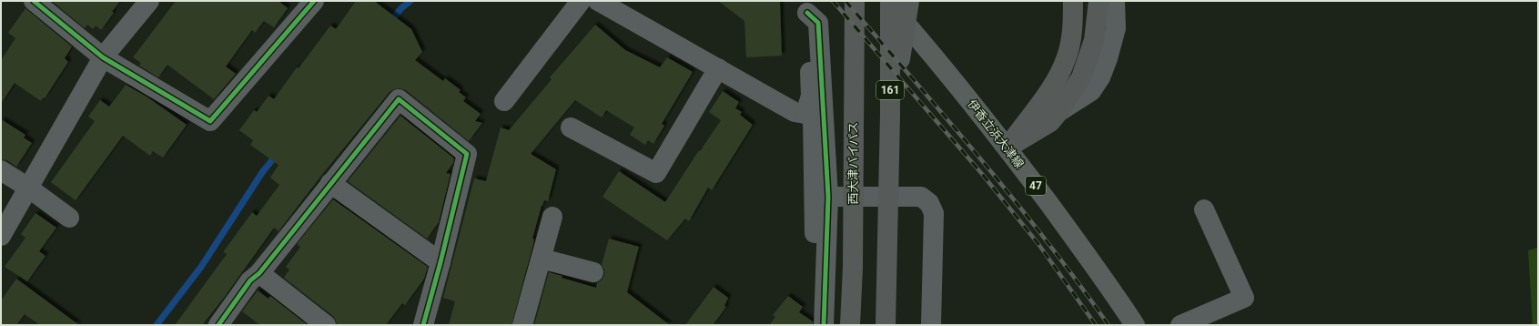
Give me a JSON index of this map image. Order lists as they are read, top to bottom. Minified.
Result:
{"streets":{"highway":["161","西大津バイパス"],"main road":["伊香立浜大津線","47"]}}
